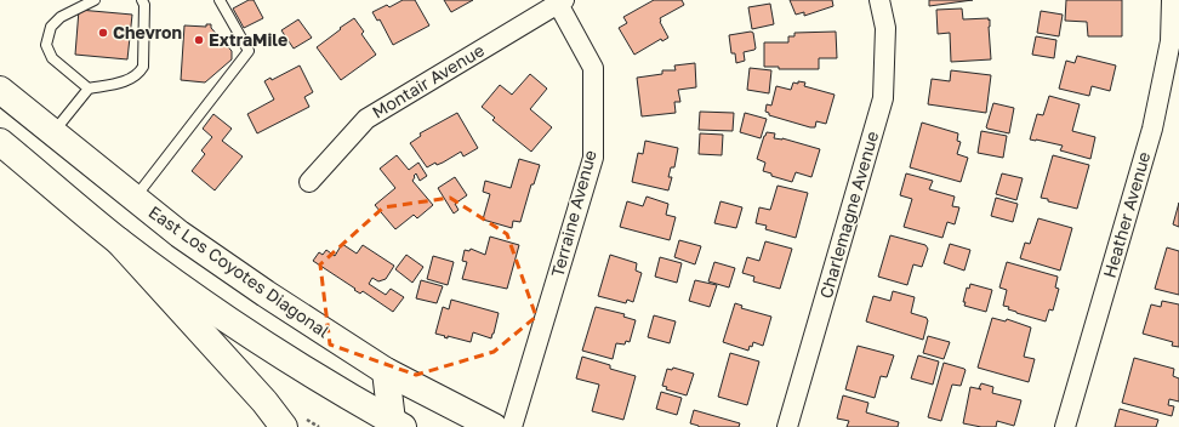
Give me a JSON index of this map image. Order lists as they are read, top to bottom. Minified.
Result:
{"streets":{"main road":["East Los Coyotes Diagonal"],"street":["Montair Avenue","Terraine Avenue","Charlemagne Avenue","Heather Avenue"]},"crossings":[["Montair Avenue","Terraine Avenue"]],"places":["Chevron","ExtraMile"]}
